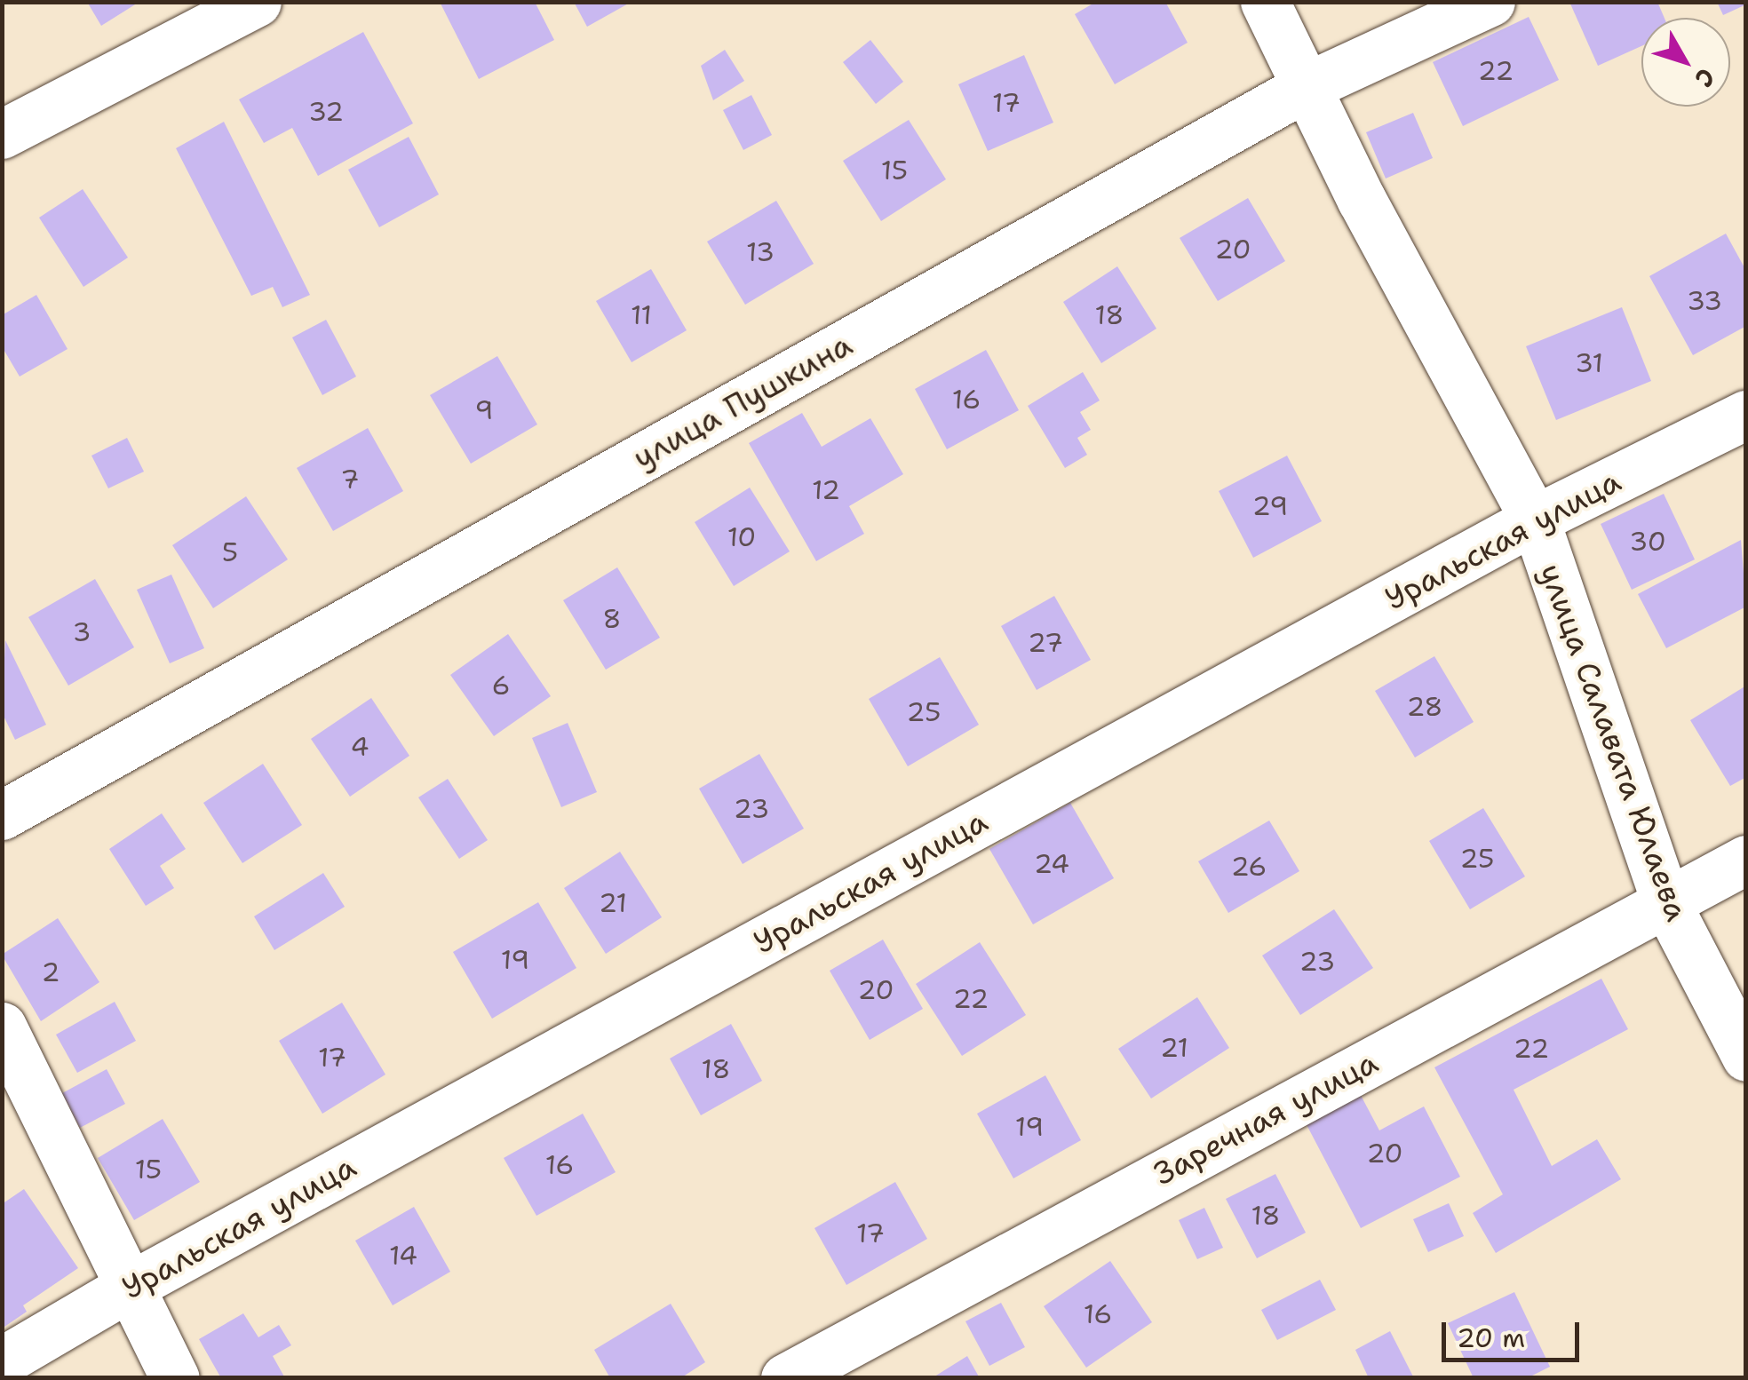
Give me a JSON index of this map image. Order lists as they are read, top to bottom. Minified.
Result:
{"streets":{"street":["улица Пушкина","Уральская улица","улица Салавата Юлаева","Заречная улица"]},"crossings":[["улица Пушкина","улица Салавата Юлаева"],["Уральская улица","улица Салавата Юлаева"],["улица Салавата Юлаева","Заречная улица"]],"house_numbers":["22","17","32","15","20","13","33","11","18","31","16","9","7","12","29","10","30","5","8","3","27","6","28","25","4","23","25","24","26","21","19","23","2","20","22","21","22","17","18","19","20","16","15","18","17","14","16"],"scale_bar":"20 m","north":"bottom right"}
